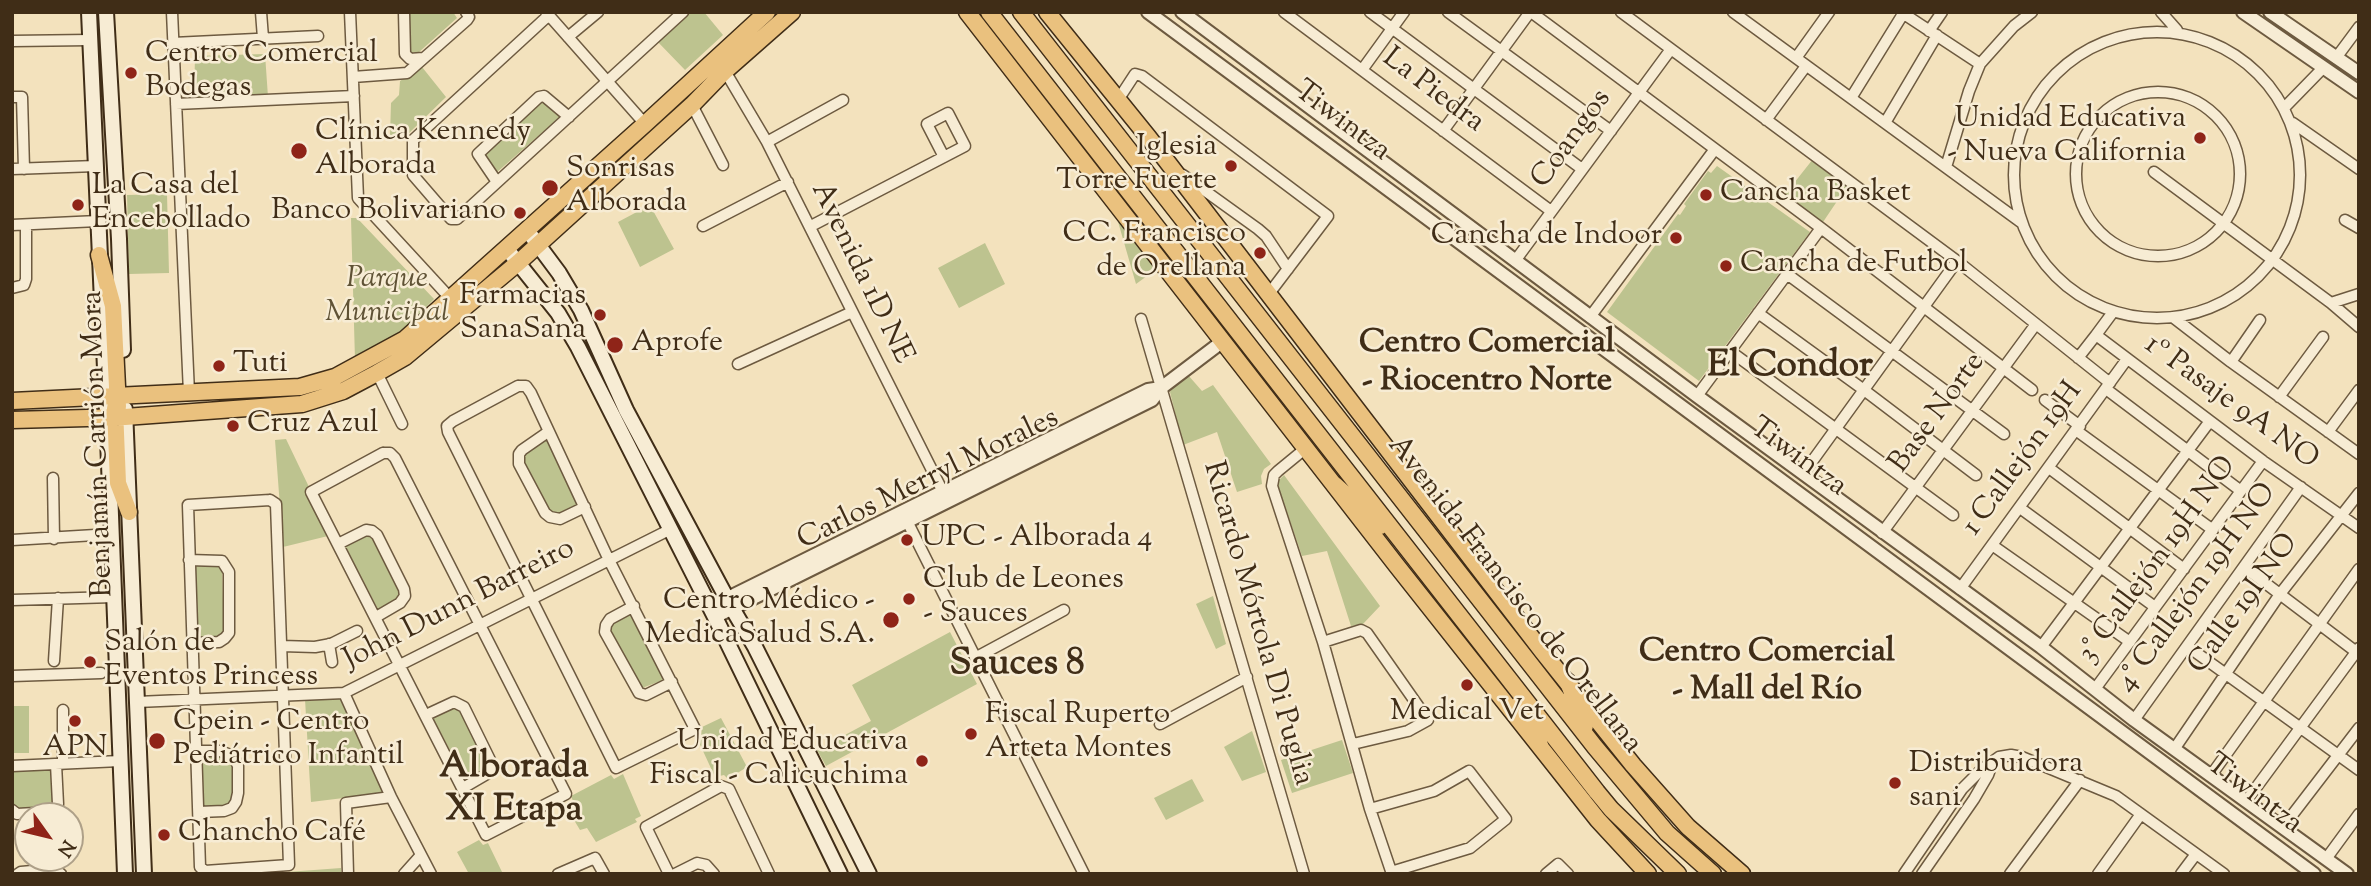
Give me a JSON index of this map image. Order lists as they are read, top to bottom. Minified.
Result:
{"streets":{"main road":["Benjamín Carrión Mora","Avenida Francisco de Orellana"],"street":["La Piedra","Tiwintza","Coangos","Avenida 1D NE","1º Pasaje 9A NO","Base Norte","1 Callejón 19H","Carlos Merryl Morales","3° Callejón 19H NO","4° Callejón 19H NO","Calle 19I NO","John Dunn Barreiro","Ricardo Mórtola Di Puglia"]},"crossings":[["La Piedra","Coangos"],["Tiwintza","Coangos"],["Tiwintza","Base Norte"],["Tiwintza","1 Callejón 19H"],["Tiwintza","3° Callejón 19H NO"],["Tiwintza","4° Callejón 19H NO"],["Tiwintza","Calle 19I NO"],["Avenida 1D NE","Carlos Merryl Morales"],["1º Pasaje 9A NO","1 Callejón 19H"],["1º Pasaje 9A NO","3° Callejón 19H NO"],["1º Pasaje 9A NO","4° Callejón 19H NO"],["1º Pasaje 9A NO","Calle 19I NO"],["Benjamín Carrión Mora","John Dunn Barreiro"],["Carlos Merryl Morales","Ricardo Mórtola Di Puglia"]],"districts":["Centro Comercial - Riocentro Norte","El Condor","Centro Comercial - Mall del Río","Sauces 8","Alborada XI Etapa"],"parks":["Parque Municipal"],"places":["Centro Comercial Bodegas","Unidad Educativa - Nueva California","Clínica Kennedy Alborada","Iglesia Torre Fuerte","Sonrisas Alborada","Cancha Basket","La Casa del Encebollado","Banco Bolivariano","Cancha de Indoor","CC. Francisco de Orellana","Cancha de Futbol","Farmacias SanaSana","Aprofe","Tuti","Cruz Azul","UPC - Alborada 4","Club de Leones - Sauces","Centro Médico - MedicaSalud S.A.","Salón de Eventos Princess","Medical Vet","APN","Fiscal Ruperto Arteta Montes","Cpein - Centro Pediátrico Infantil","Unidad Educativa Fiscal - Calicuchima","Distribuidora sani","Chancho Café"],"north":"bottom right"}
